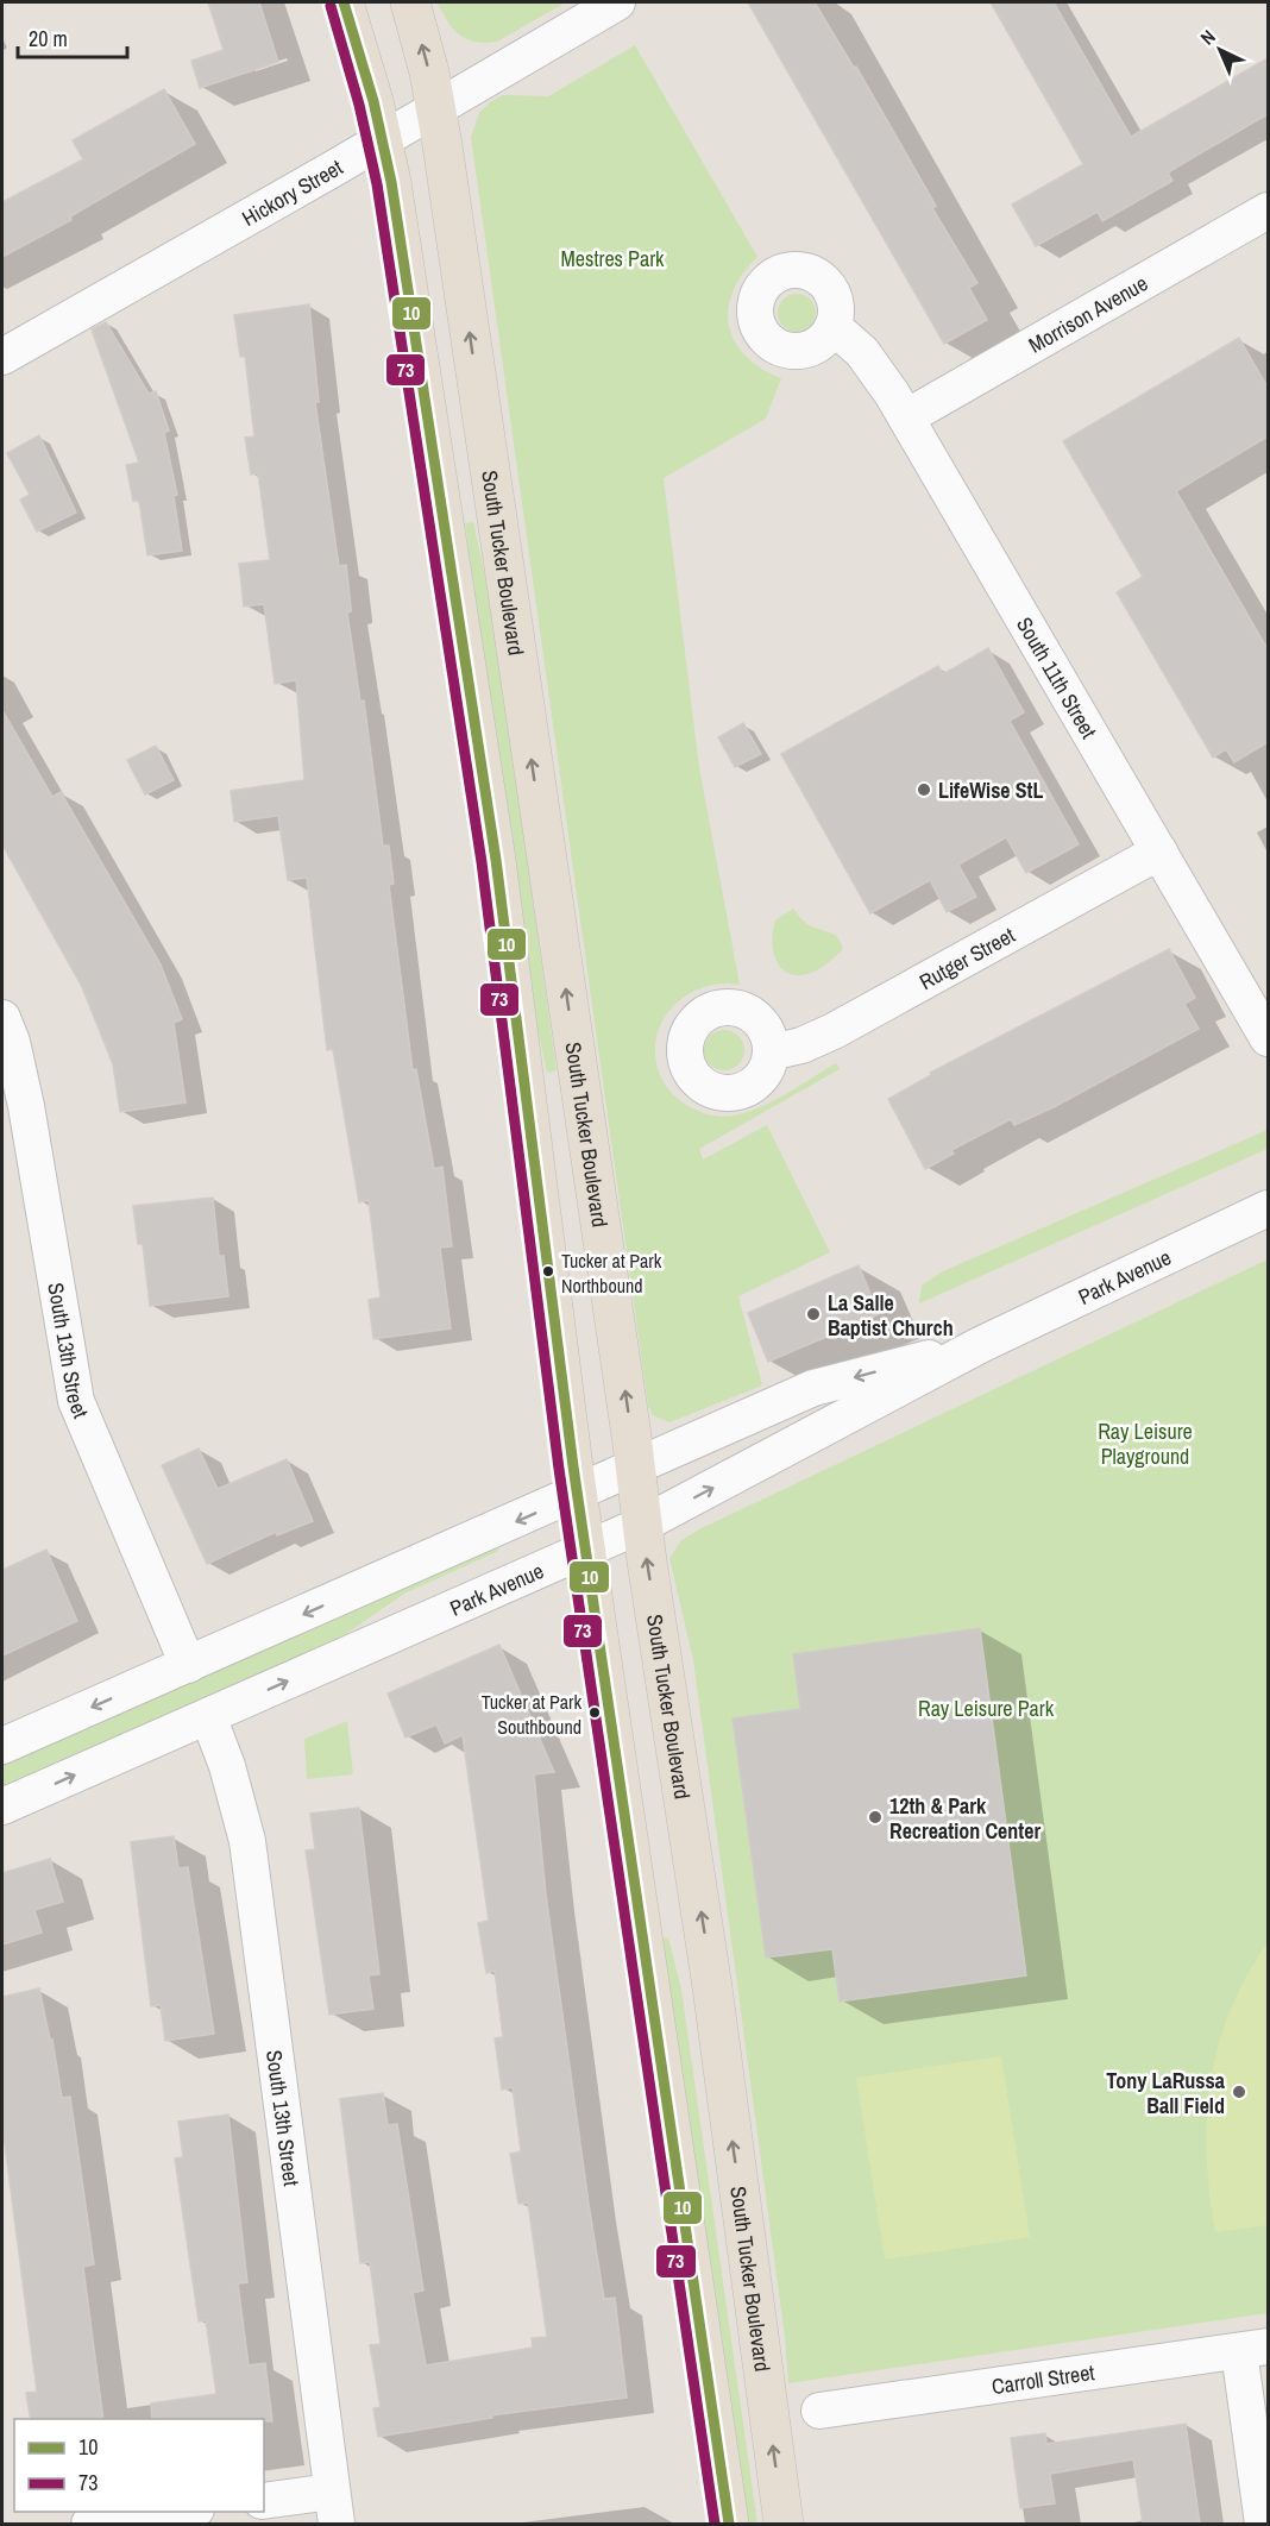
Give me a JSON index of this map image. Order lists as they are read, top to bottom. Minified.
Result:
{"streets":{"main road":["South Tucker Boulevard"],"street":["Hickory Street","Morrison Avenue","South 11th Street","Rutger Street","Park Avenue","South 13th Street","Carroll Street"]},"crossings":[["Hickory Street","South Tucker Boulevard"],["Morrison Avenue","South 11th Street"],["South Tucker Boulevard","Park Avenue"],["South 11th Street","Rutger Street"],["Park Avenue","South 13th Street"]],"parks":["Mestres Park","Ray Leisure Playground","Ray Leisure Park"],"places":["LifeWise StL","Tucker at Park Northbound","La Salle Baptist Church","Tucker at Park Southbound","12th & Park Recreation Center","Tony LaRussa Ball Field"],"lines":["transit line 10","transit line 73"],"legend":["10","73"],"scale_bar":"20 m","north":"top left"}
